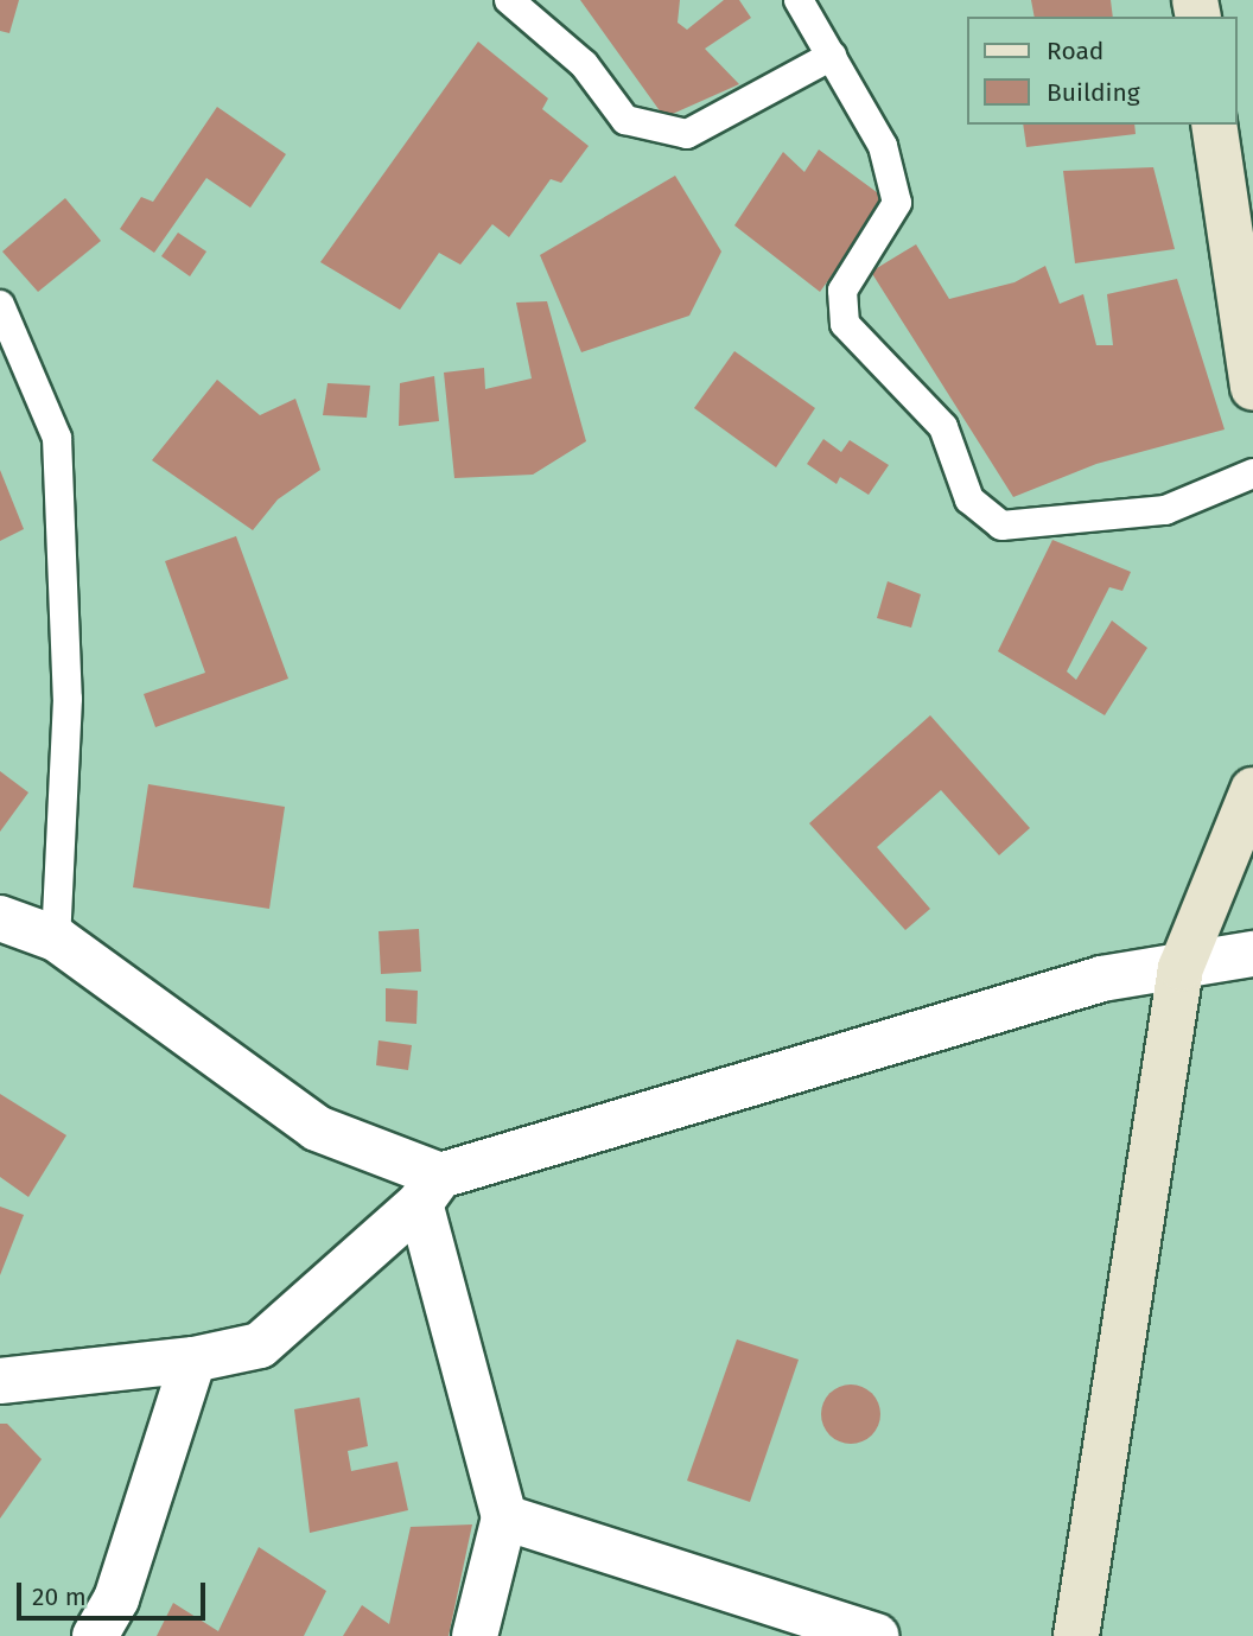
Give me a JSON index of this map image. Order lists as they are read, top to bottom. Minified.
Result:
{"legend":["Road","Building"],"scale_bar":"20 m"}
